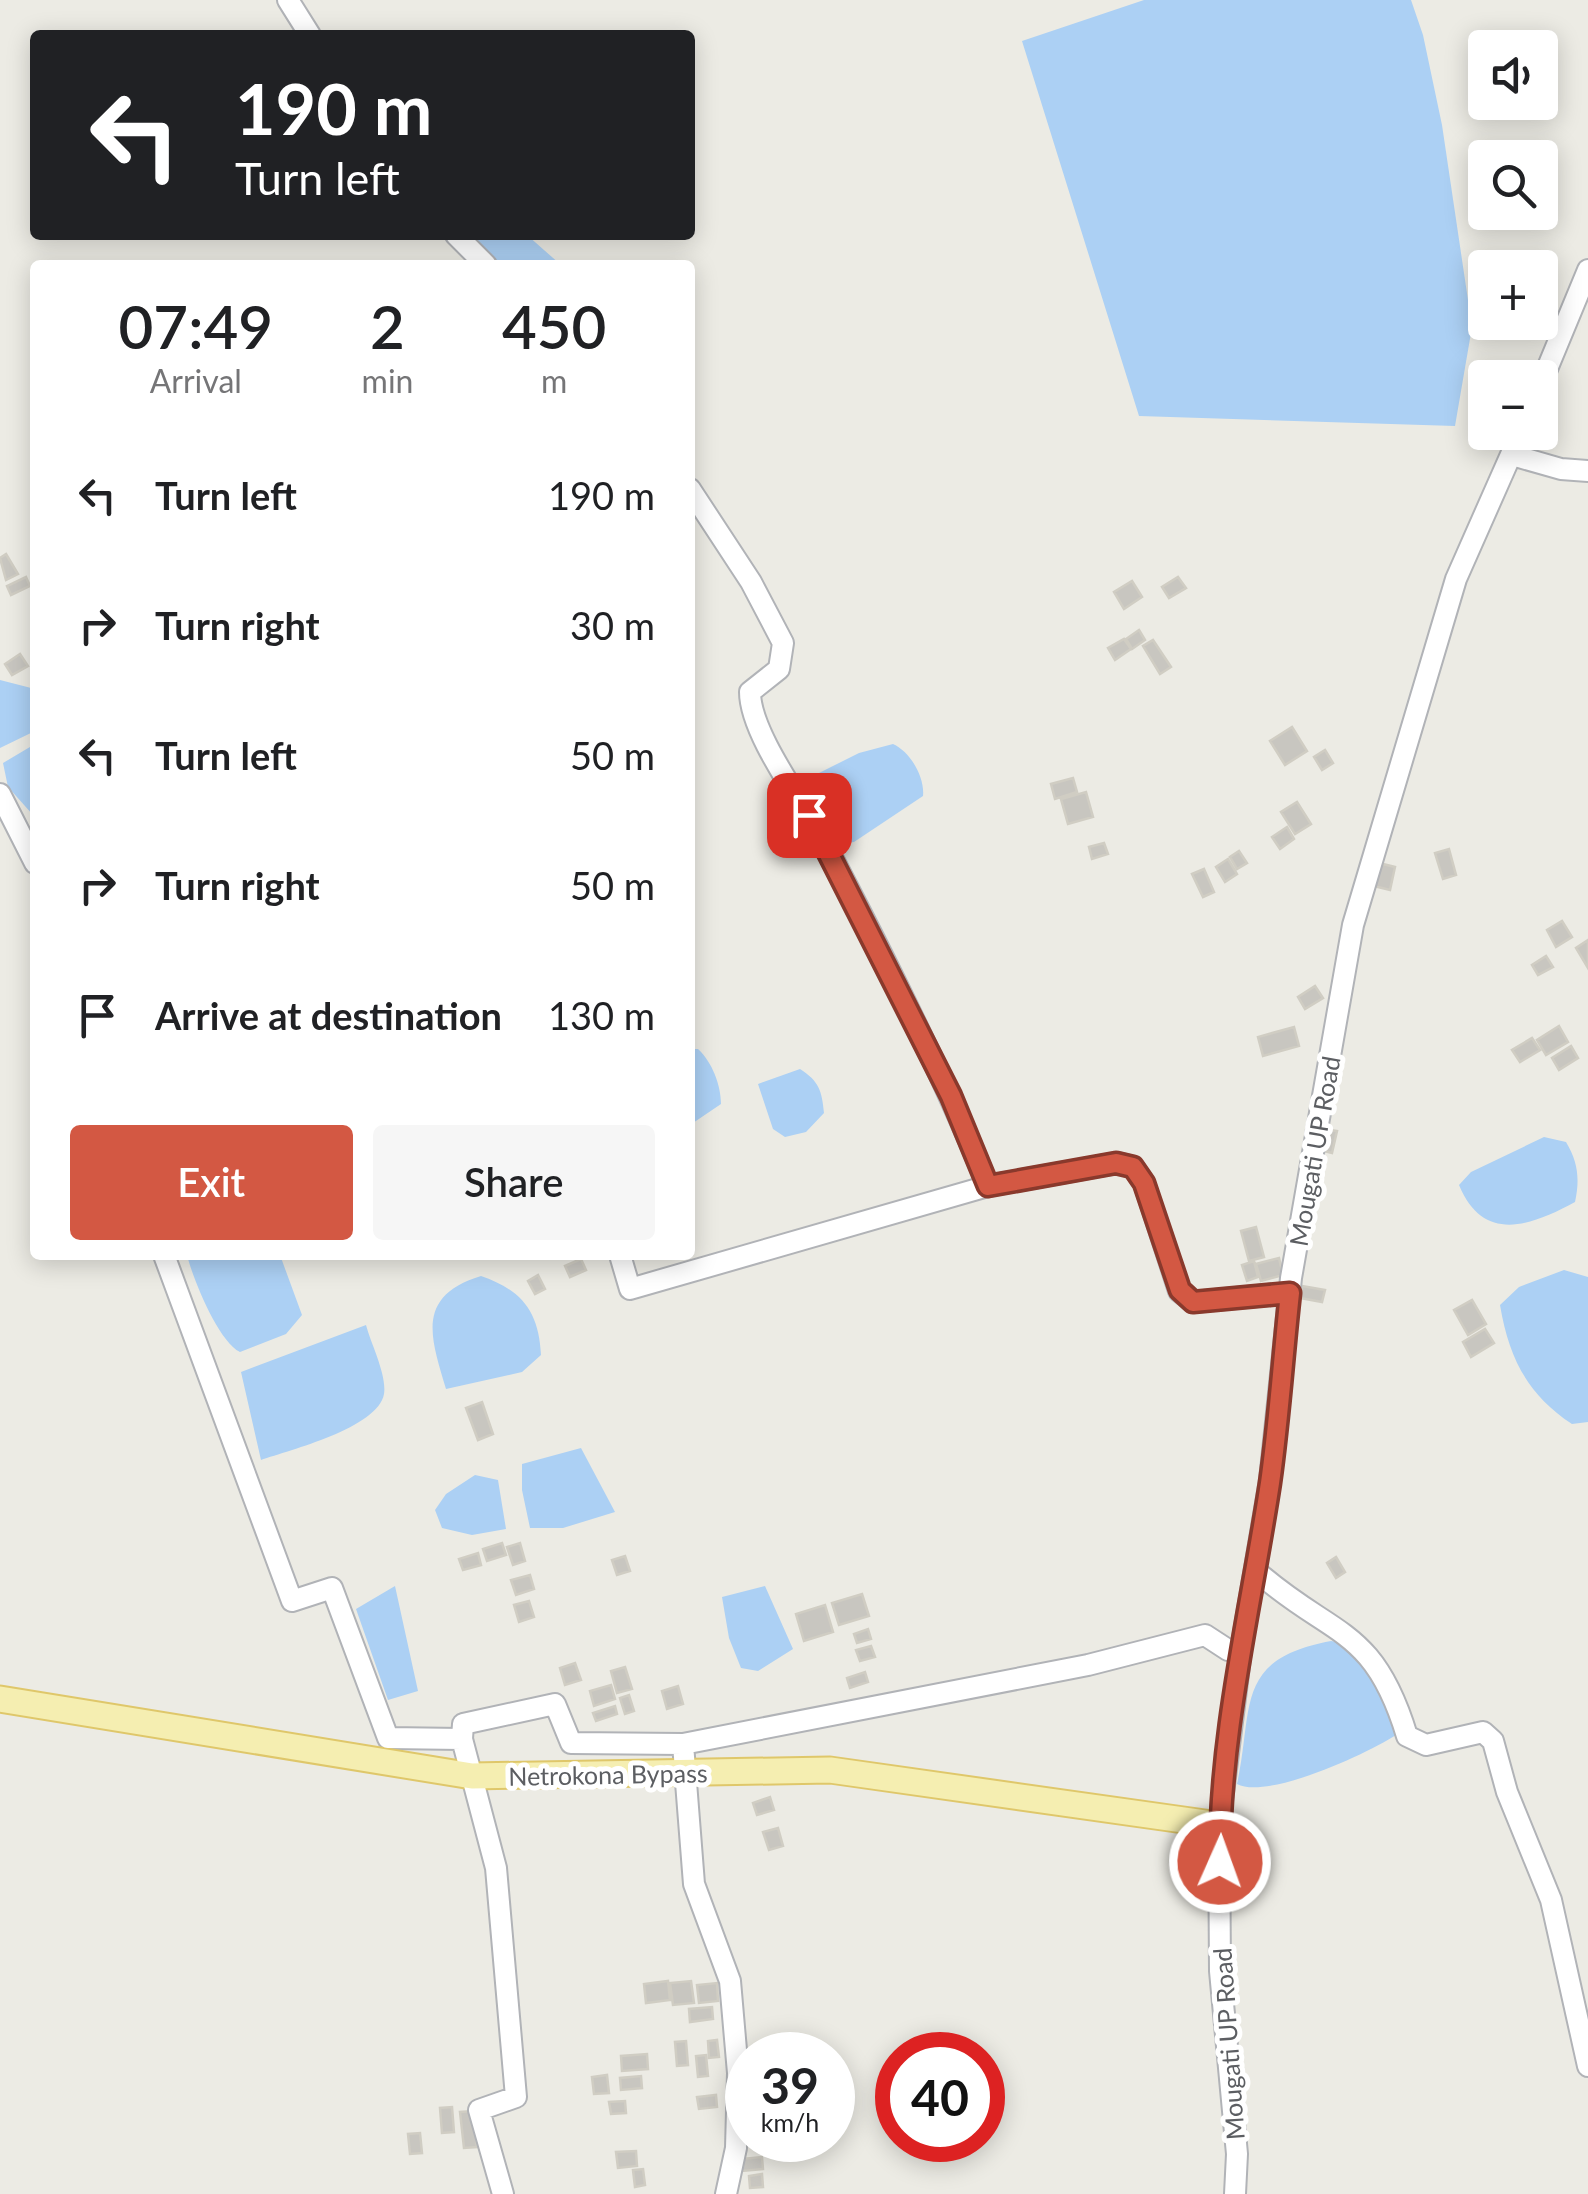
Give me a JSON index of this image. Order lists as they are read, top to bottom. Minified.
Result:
{"streets":{"main road":["Netrokona Bypass"],"street":["Mougati UP Road"]},"crossings":[["Mougati UP Road","Netrokona Bypass"]],"page":{"map_buttons":["+","−"],"turn":["190 m","Turn left"],"eta":["07:49","Arrival","2","min","450","m"],"list":[{"name":"Turn left","value":"190 m"},{"name":"Turn right","value":"30 m"},{"name":"Turn left","value":"50 m"},{"name":"Turn right","value":"50 m"},{"name":"Arrive at destination","value":"130 m"}],"buttons":["Exit","Share"],"speed":"39 km/h","limit":"40"}}
